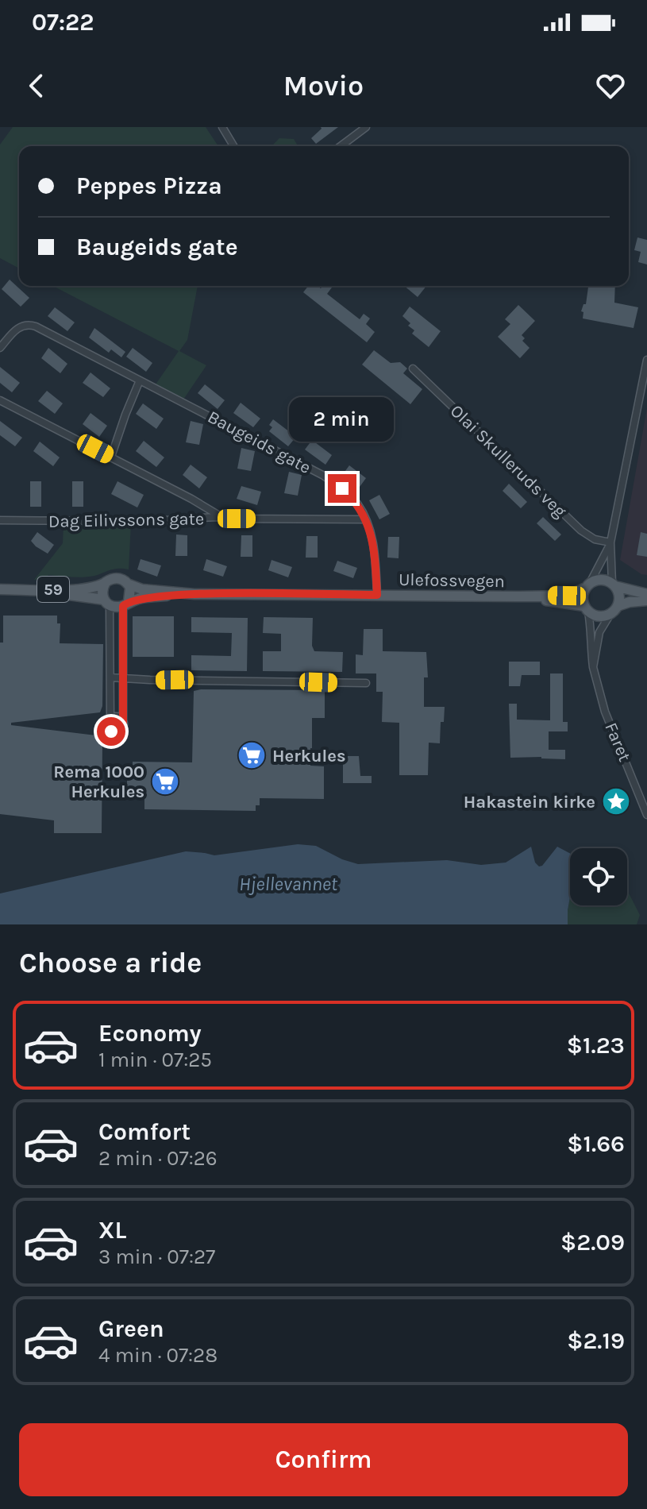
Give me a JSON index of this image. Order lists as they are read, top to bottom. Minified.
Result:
{"streets":{"main road":["Ulefossvegen","59"],"street":["Baugeids gate","Olai Skulleruds veg","Dag Eilivssons gate","Faret"]},"crossings":[["Baugeids gate","Dag Eilivssons gate"],["Baugeids gate","Ulefossvegen"],["Ulefossvegen","59"],["Ulefossvegen","Faret"],["59","Faret"]],"water":["Hjellevannet"],"places":{"supermarket":["Herkules","Rema 1000 Herkules"],"place":["Hakastein kirke"]},"page":{"status":"07:22","header":"Movio","banner":["Peppes Pizza","Baugeids gate"],"bubble":"2 min","heading":"Choose a ride","list":[{"name":"Economy","note":"1 min · 07:25","value":"$1.23"},{"name":"Comfort","note":"2 min · 07:26","value":"$1.66"},{"name":"XL","note":"3 min · 07:27","value":"$2.09"},{"name":"Green","note":"4 min · 07:28","value":"$2.19"}],"buttons":"Confirm"}}
